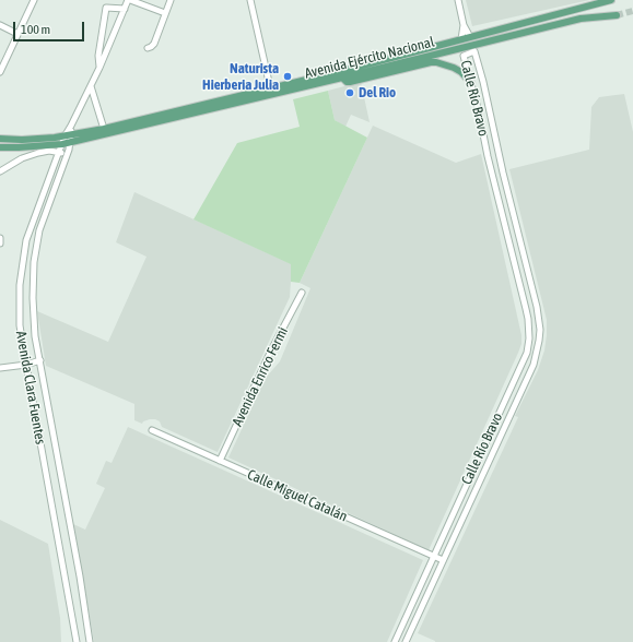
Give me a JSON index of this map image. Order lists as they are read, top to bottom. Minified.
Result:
{"streets":{"main road":["Avenida Ejército Nacional"],"street":["Calle Río Bravo","Avenida Enrico Fermi","Avenida Clara Fuentes","Calle Miguel Catalán"]},"crossings":[["Avenida Ejército Nacional","Avenida Clara Fuentes"],["Calle Río Bravo","Calle Miguel Catalán"],["Avenida Enrico Fermi","Calle Miguel Catalán"]],"places":["Naturista Hierberia Julia","Del Rio"],"scale_bar":"100 m"}
